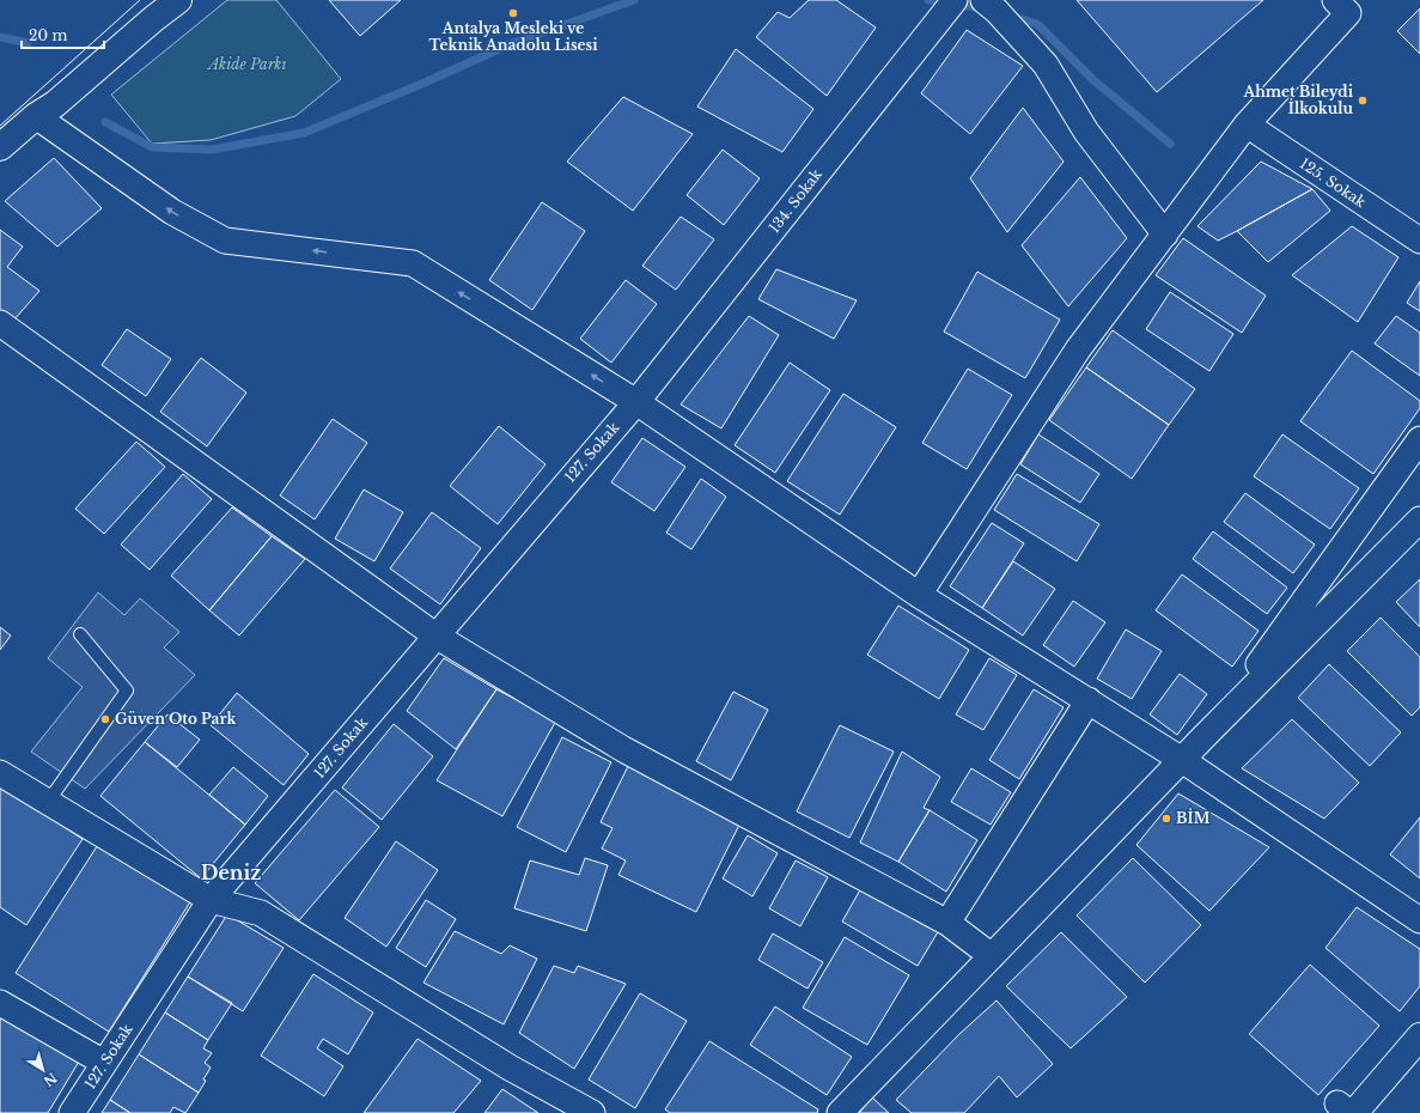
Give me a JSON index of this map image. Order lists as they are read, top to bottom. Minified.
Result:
{"streets":{"street":["125. Sokak","134. Sokak","127. Sokak"]},"crossings":[["134. Sokak","127. Sokak"]],"districts":["Deniz"],"parks":["Akide Parkı"],"places":["Antalya Mesleki ve Teknik Anadolu Lisesi","Ahmet Bileydi İlkokulu","Güven Oto Park","BİM"],"scale_bar":"20 m","north":"bottom right"}
